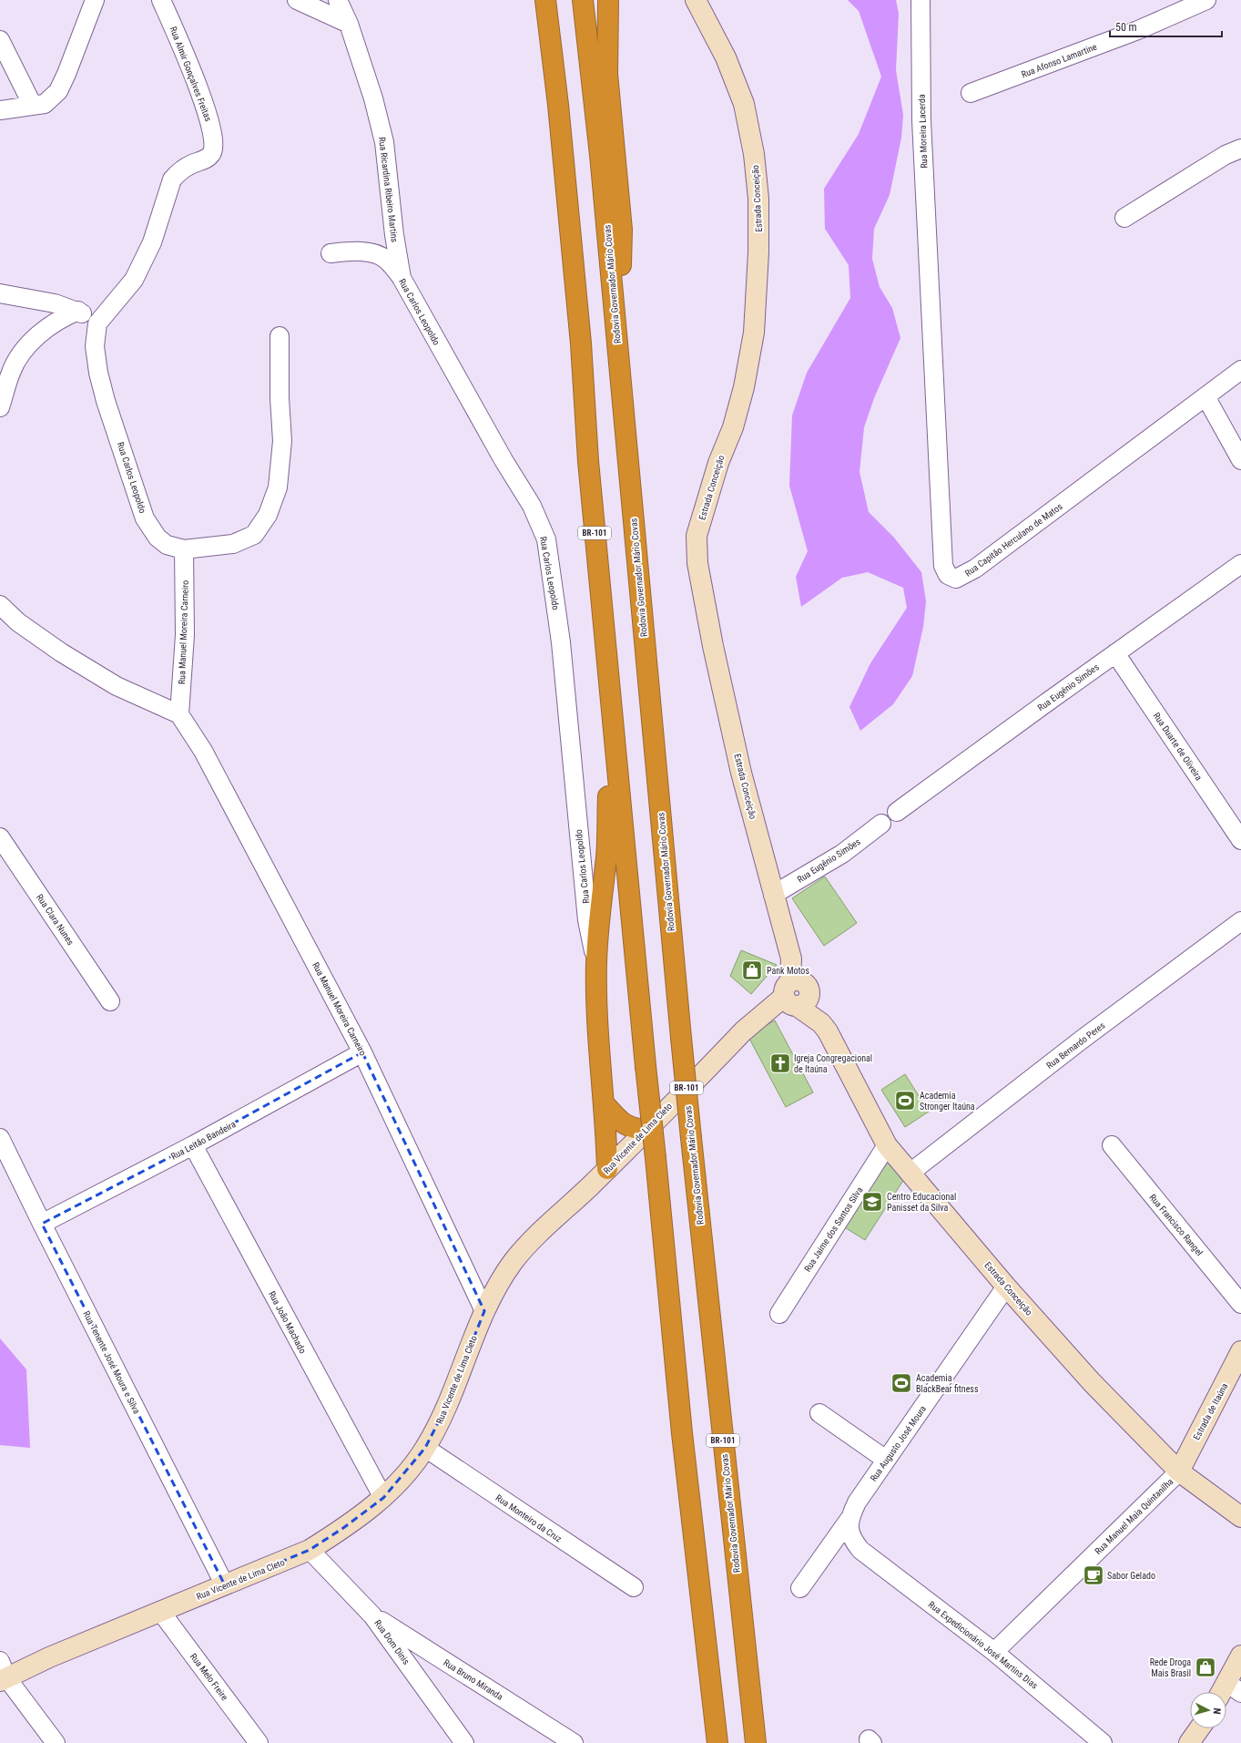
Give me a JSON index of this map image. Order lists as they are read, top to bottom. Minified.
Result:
{"streets":{"highway":["Rodovia Governador Mário Covas","BR-101"],"main road":["Estrada Conceição","Rua Vicente de Lima Cleto","Estrada de Itaúna"],"street":["Rua Afonso Lamartine","Rua Almir Gonçalves Freitas","Rua Moreira Lacerda","Rua Ricardina Ribeiro Martins","Rua Carlos Leopoldo","Rua Capitão Herculano de Matos","Rua Manuel Moreira Carneiro","Rua Eugênio Simões","Rua Duarte de Oliveira","Rua Clara Nunes","Rua Bernardo Peres","Rua Leitão Bandeira","Rua Francisco Rangel","Rua Jaime dos Santos Silva","Rua João Machado","Rua Tenente José Moura e Silva","Rua Augusto José Moura","Rua Manuel Maia Quintanilha","Rua Monteiro da Cruz","Rua Dom Dinis","Rua Expedicionário José Martins Dias","Rua Melo Freire","Rua Bruno Miranda"]},"crossings":[["Rua Almir Gonçalves Freitas","Rua Carlos Leopoldo"],["Rua Moreira Lacerda","Rua Capitão Herculano de Matos"],["Rua Ricardina Ribeiro Martins","Rua Carlos Leopoldo"],["Estrada Conceição","Rua Eugênio Simões"],["Estrada Conceição","Rua Bernardo Peres"],["Estrada Conceição","Rua Vicente de Lima Cleto"],["Estrada Conceição","Rua Jaime dos Santos Silva"],["Estrada Conceição","Estrada de Itaúna"],["Estrada Conceição","Rua Augusto José Moura"],["Estrada Conceição","Rua Manuel Maia Quintanilha"],["Rua Carlos Leopoldo","Rua Manuel Moreira Carneiro"],["Rua Manuel Moreira Carneiro","Rua Vicente de Lima Cleto"],["Rua Manuel Moreira Carneiro","Rua Leitão Bandeira"],["Rua Eugênio Simões","Rua Duarte de Oliveira"],["Rua Vicente de Lima Cleto","Rua João Machado"],["Rua Vicente de Lima Cleto","Rua Tenente José Moura e Silva"],["Rua Vicente de Lima Cleto","Rua Monteiro da Cruz"],["Rua Vicente de Lima Cleto","Rua Dom Dinis"],["Rua Vicente de Lima Cleto","Rua Melo Freire"],["Rua Leitão Bandeira","Rua João Machado"],["Rua Leitão Bandeira","Rua Tenente José Moura e Silva"],["Estrada de Itaúna","Rua Manuel Maia Quintanilha"],["Rua Augusto José Moura","Rua Expedicionário José Martins Dias"],["Rua Manuel Maia Quintanilha","Rua Expedicionário José Martins Dias"],["Rua Dom Dinis","Rua Bruno Miranda"]],"places":{"shop":["Pank Motos","Rede Droga Mais Brasil"],"church":["Igreja Congregacional de Itaúna"],"sports":["Academia Stronger Itaúna","Academia BlackBear fitness"],"school or university":["Centro Educacional Panisset da Silva"],"cafe":["Sabor Gelado"]},"scale_bar":"50 m","north":"right"}
